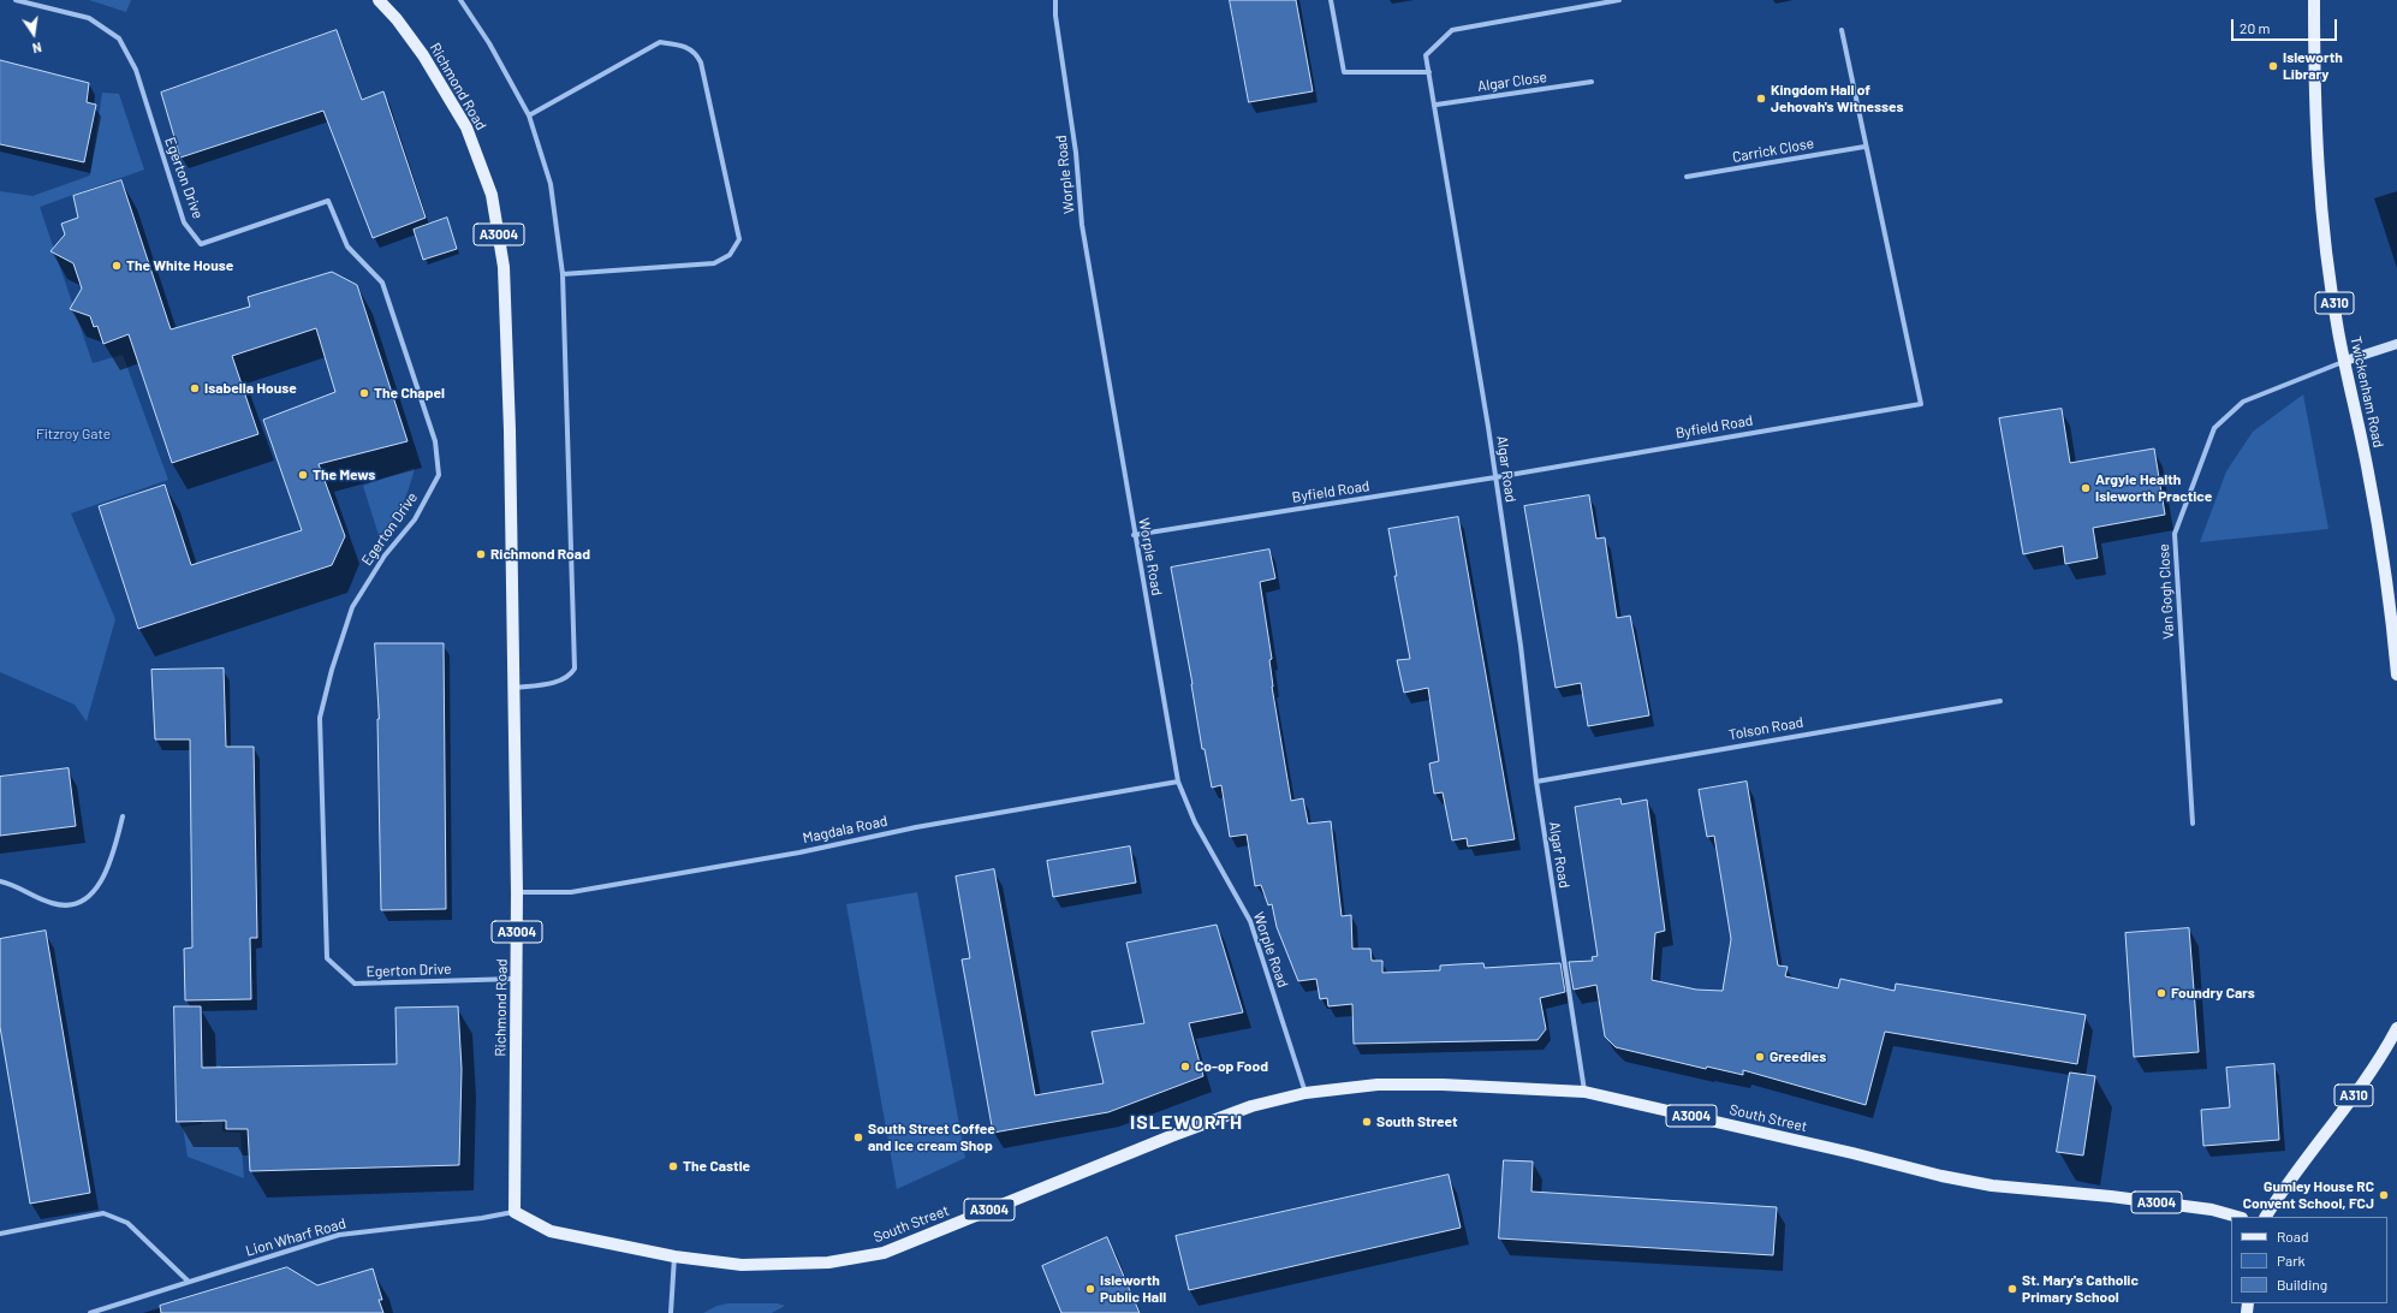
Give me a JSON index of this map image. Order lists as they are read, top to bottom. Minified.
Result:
{"streets":{"main road":["Richmond Road","A3004","A310","Twickenham Road","South Street"],"street":["Algar Close","Carrick Close","Worple Road","Egerton Drive","Byfield Road","Algar Road","Van Gogh Close","Tolson Road","Magdala Road","Lion Wharf Road"]},"crossings":[["Algar Close","Algar Road"],["Richmond Road","Egerton Drive"],["Richmond Road","Magdala Road"],["Richmond Road","South Street"],["Richmond Road","Lion Wharf Road"],["Carrick Close","Byfield Road"],["Worple Road","Byfield Road"],["Worple Road","Magdala Road"],["Worple Road","South Street"],["Twickenham Road","Van Gogh Close"],["Byfield Road","Algar Road"],["Algar Road","Tolson Road"],["Algar Road","South Street"],["South Street","Lion Wharf Road"]],"districts":["ISLEWORTH"],"parks":["Fitzroy Gate"],"places":["Isleworth Library","Kingdom Hall of Jehovah's Witnesses","The White House","Isabella House","The Chapel","The Mews","Argyle Health Isleworth Practice","Richmond Road","Foundry Cars","Greedies","Co-op Food","South Street","South Street Coffee and Ice cream Shop","The Castle","Gumley House RC Convent School, FCJ","Isleworth Public Hall","St. Mary's Catholic Primary School"],"legend":["Road","Park","Building"],"scale_bar":"20 m","north":"bottom"}
